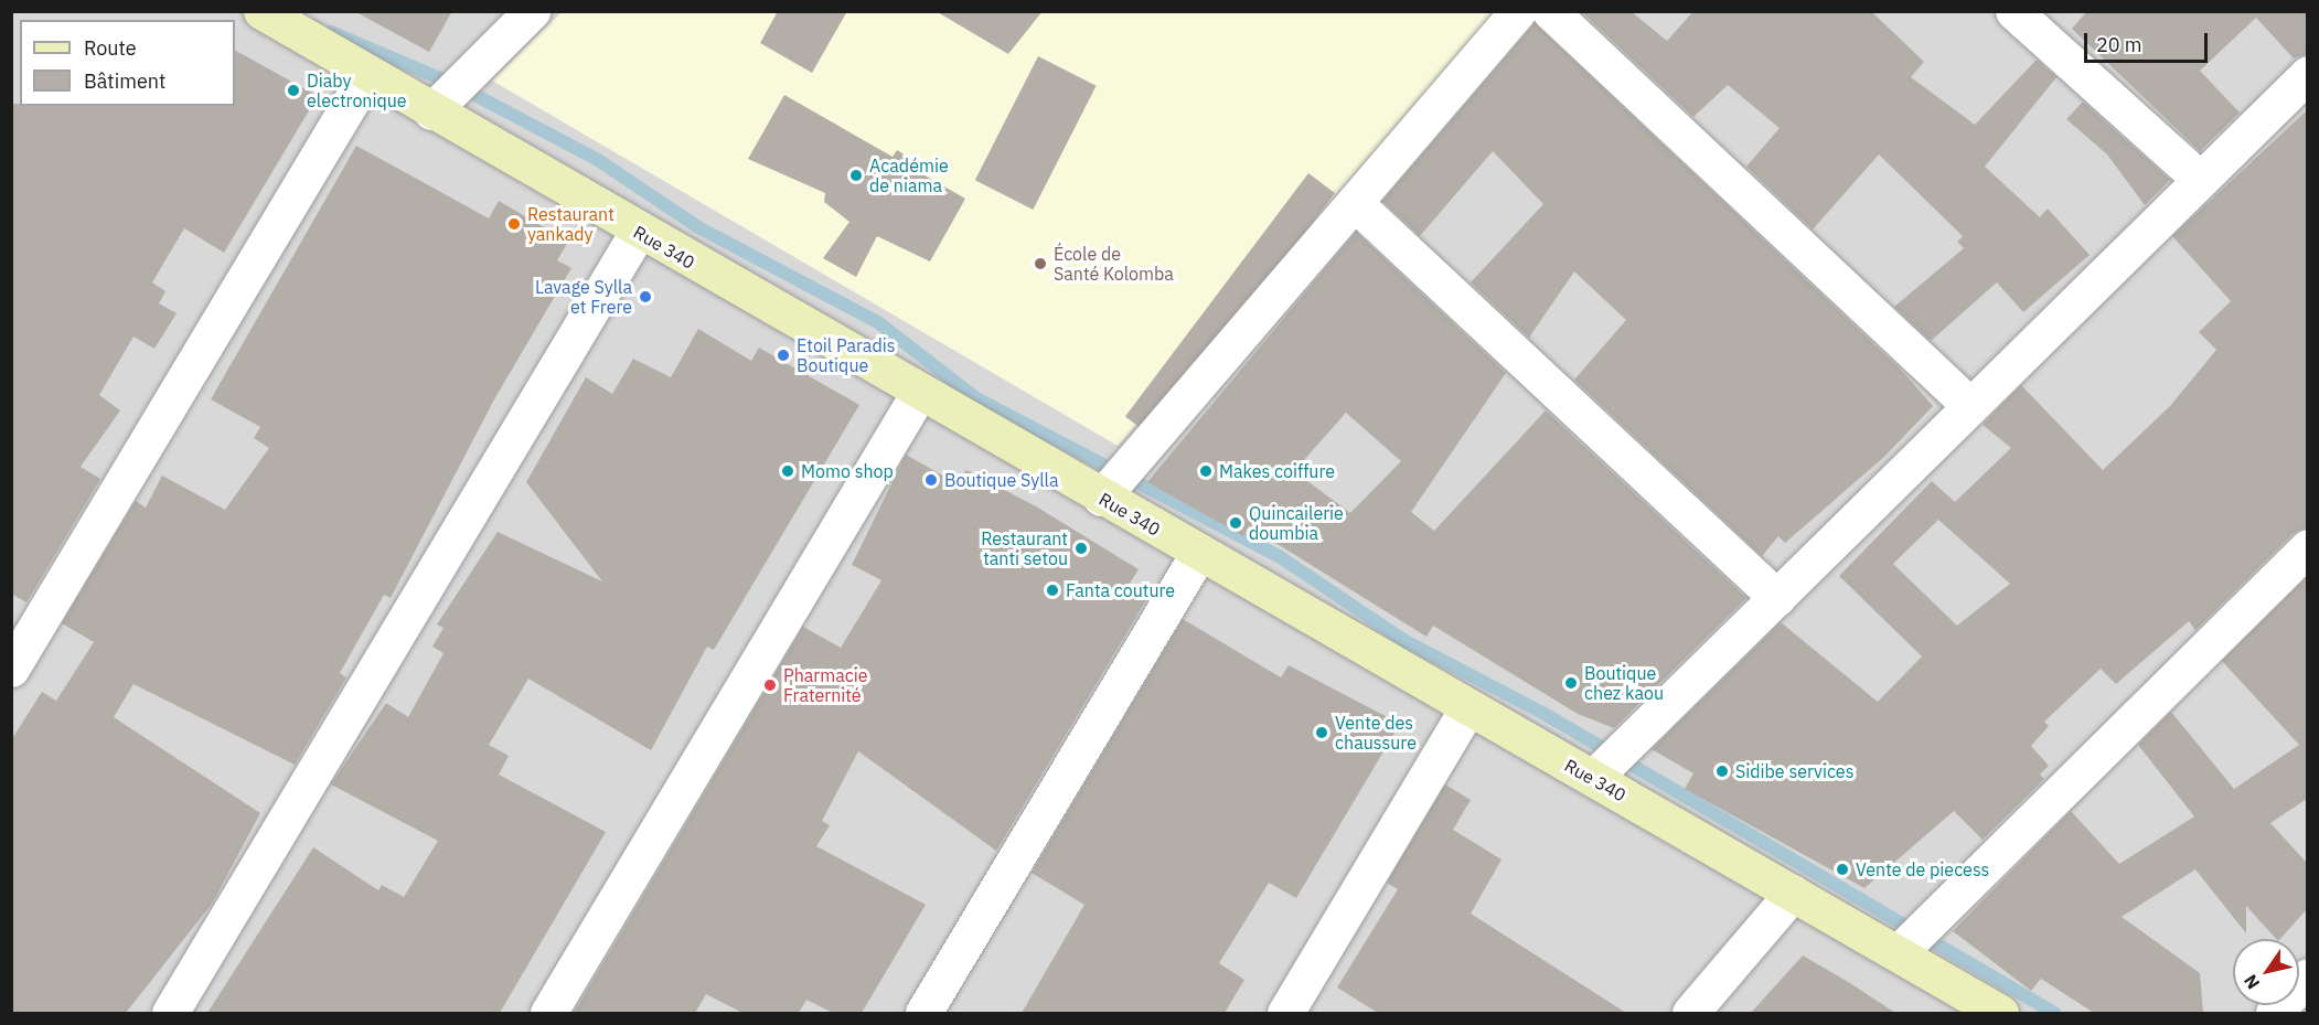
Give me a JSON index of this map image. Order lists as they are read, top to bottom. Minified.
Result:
{"streets":{"street":["Rue 340"]},"places":["Diaby electronique","Académie de niama","Restaurant yankady","École de Santé Kolomba","Lavage Sylla et Frere","Etoil Paradis Boutique","Momo shop","Makes coiffure","Boutique Sylla","Quincailerie doumbia","Restaurant tanti setou","Fanta couture","Boutique chez kaou","Pharmacie Fraternité","Vente des chaussure","Sidibe services","Vente de piecess"],"legend":["Route","Bâtiment"],"scale_bar":"20 m","north":"bottom left"}
